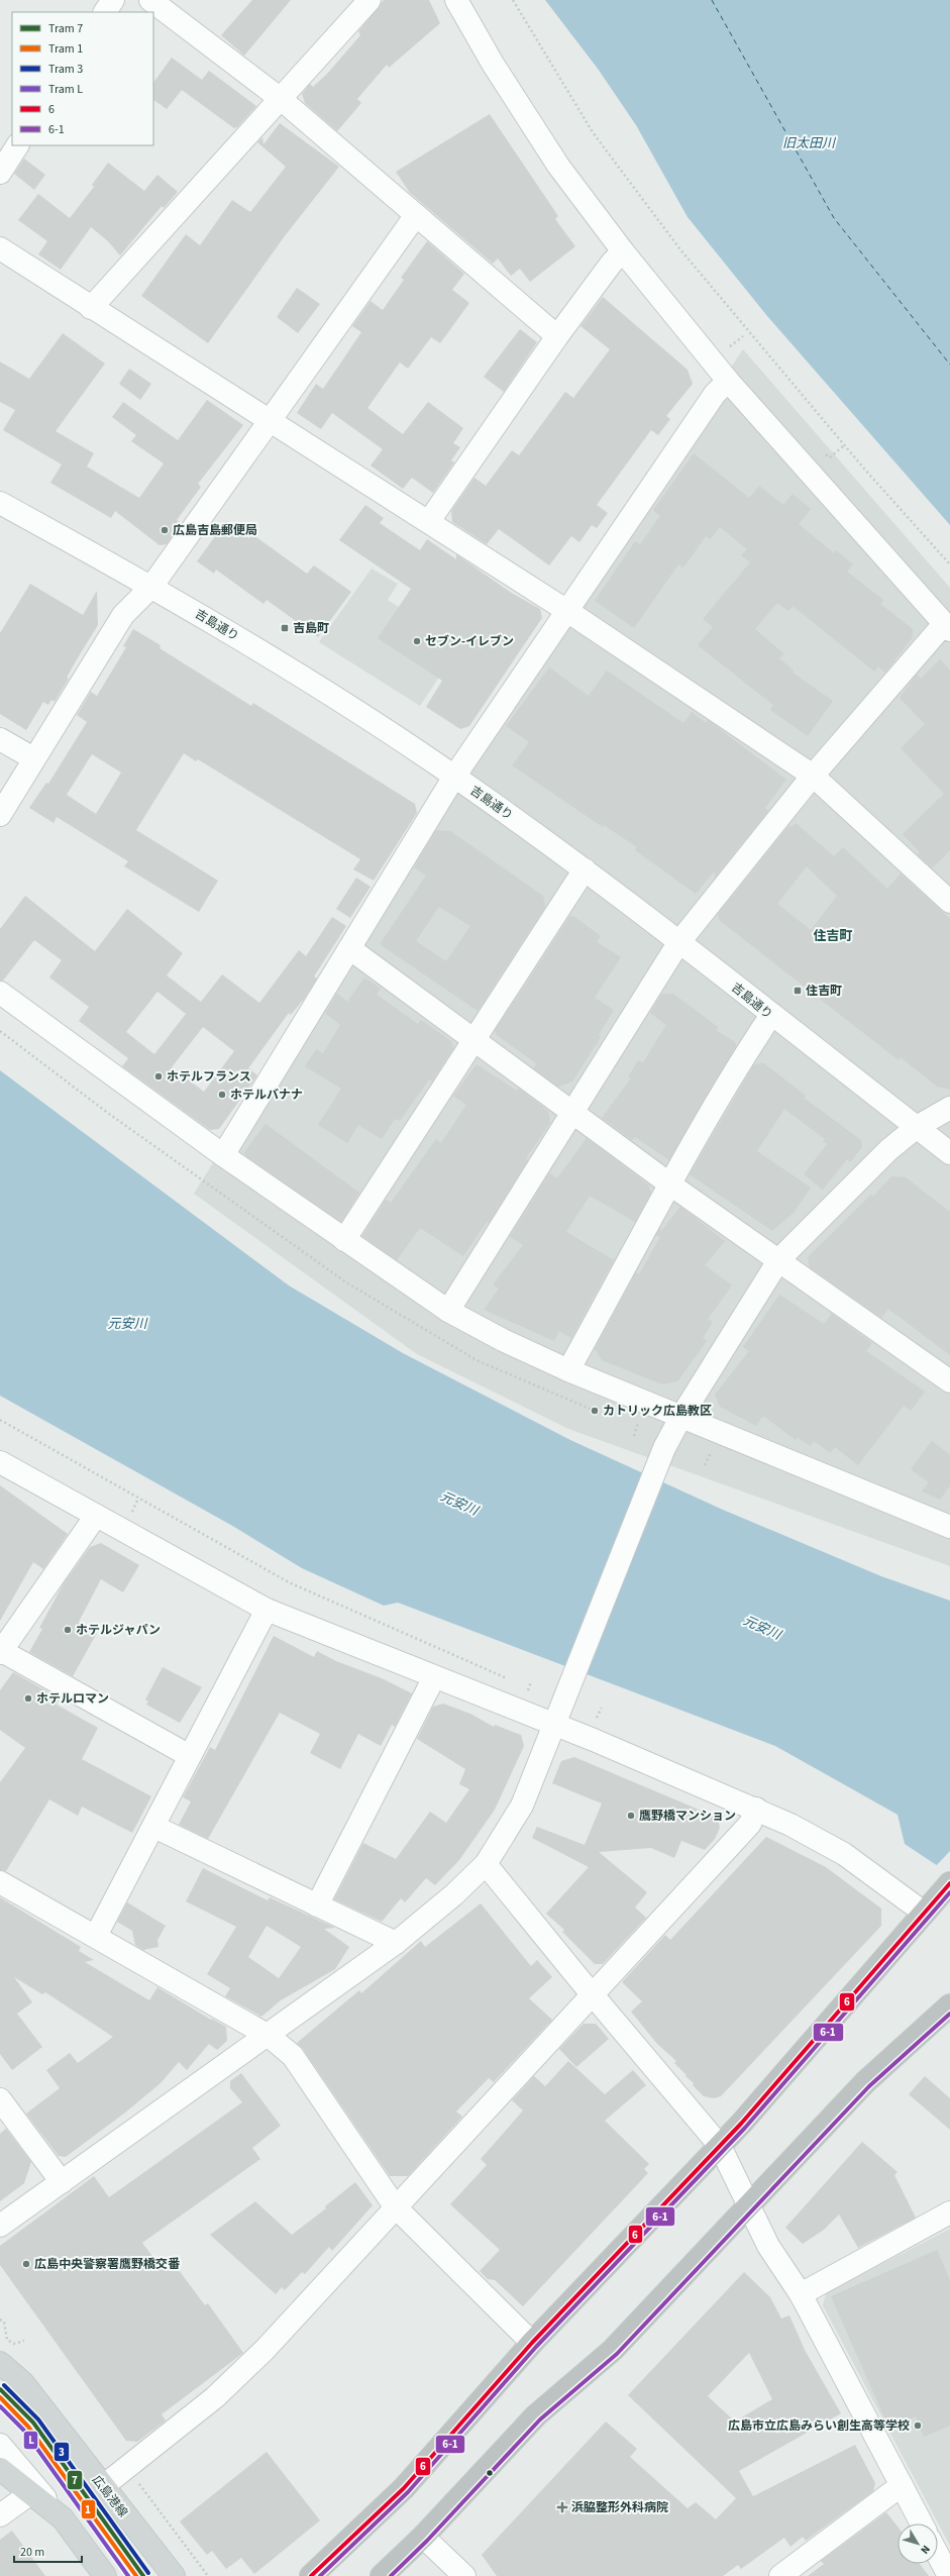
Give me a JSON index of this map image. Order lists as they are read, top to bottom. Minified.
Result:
{"streets":{"main road":["広島港線"],"street":["吉島通り"]},"districts":["住吉町"],"water":["旧太田川","元安川"],"places":{"other":["広島吉島郵便局","セブン-イレブン","ホテルフランス","ホテルバナナ","カトリック広島教区","ホテルジャパン","ホテルロマン","鷹野橋マンション","広島中央警察署鷹野橋交番","広島市立広島みらい創生高等学校"],"transit":["吉島町","住吉町"],"health":["浜脇整形外科病院"]},"lines":["transit line 6","transit line 6-1","tram line 3","tram line 7","tram line 1","tram line L"],"legend":["Tram 7","Tram 1","Tram 3","Tram L","6","6-1"],"scale_bar":"20 m","north":"bottom right"}
